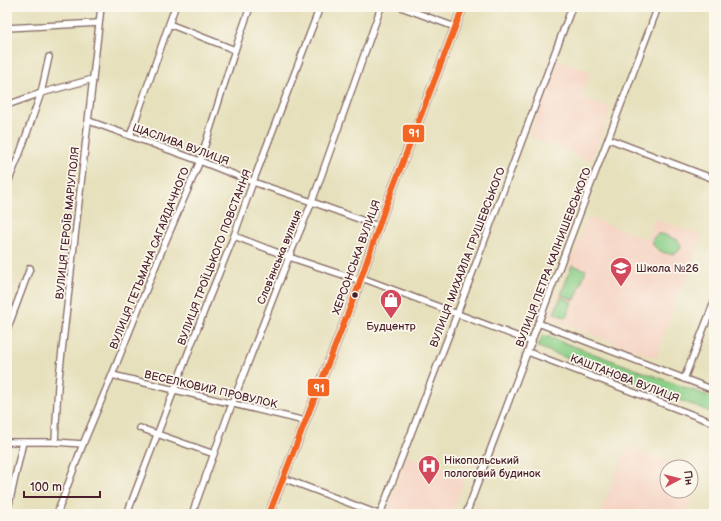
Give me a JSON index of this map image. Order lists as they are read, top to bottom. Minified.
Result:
{"streets":{"main road":["ХЕРСОНСЬКА ВУЛИЦЯ"],"street":["ЩАСЛИВА ВУЛИЦЯ","ВУЛИЦЯ ГЕРОЇВ МАРІУПОЛЯ","ВУЛИЦЯ ТРОЇЦЬКОГО ПОВСТАННЯ","Словʼянська вулиця","ВУЛИЦЯ МИХАЙЛА ГРУШЕВСЬКОГО","ВУЛИЦЯ ПЕТРА КАЛНИШЕВСЬКОГО","ВУЛИЦЯ ГЕТЬМАНА САГАЙДАЧНОГО","КАШТАНОВА ВУЛИЦЯ","ВЕСЕЛКОВИЙ ПРОВУЛОК"]},"crossings":[["ЩАСЛИВА ВУЛИЦЯ","ВУЛИЦЯ ГЕРОЇВ МАРІУПОЛЯ"],["ЩАСЛИВА ВУЛИЦЯ","ВУЛИЦЯ ТРОЇЦЬКОГО ПОВСТАННЯ"],["ЩАСЛИВА ВУЛИЦЯ","Словʼянська вулиця"],["ЩАСЛИВА ВУЛИЦЯ","ХЕРСОНСЬКА ВУЛИЦЯ"],["ЩАСЛИВА ВУЛИЦЯ","ВУЛИЦЯ ГЕТЬМАНА САГАЙДАЧНОГО"],["ВУЛИЦЯ ТРОЇЦЬКОГО ПОВСТАННЯ","ВЕСЕЛКОВИЙ ПРОВУЛОК"],["Словʼянська вулиця","ВЕСЕЛКОВИЙ ПРОВУЛОК"],["ХЕРСОНСЬКА ВУЛИЦЯ","ВЕСЕЛКОВИЙ ПРОВУЛОК"],["ВУЛИЦЯ ПЕТРА КАЛНИШЕВСЬКОГО","КАШТАНОВА ВУЛИЦЯ"],["ВУЛИЦЯ ГЕТЬМАНА САГАЙДАЧНОГО","ВЕСЕЛКОВИЙ ПРОВУЛОК"]],"places":{"school or university":["Школа №26"],"shop":["Будцентр"],"hospital":["Нікопольський пологовий будинок"]},"lines":["transit line 91"],"scale_bar":"100 m","north":"right"}
